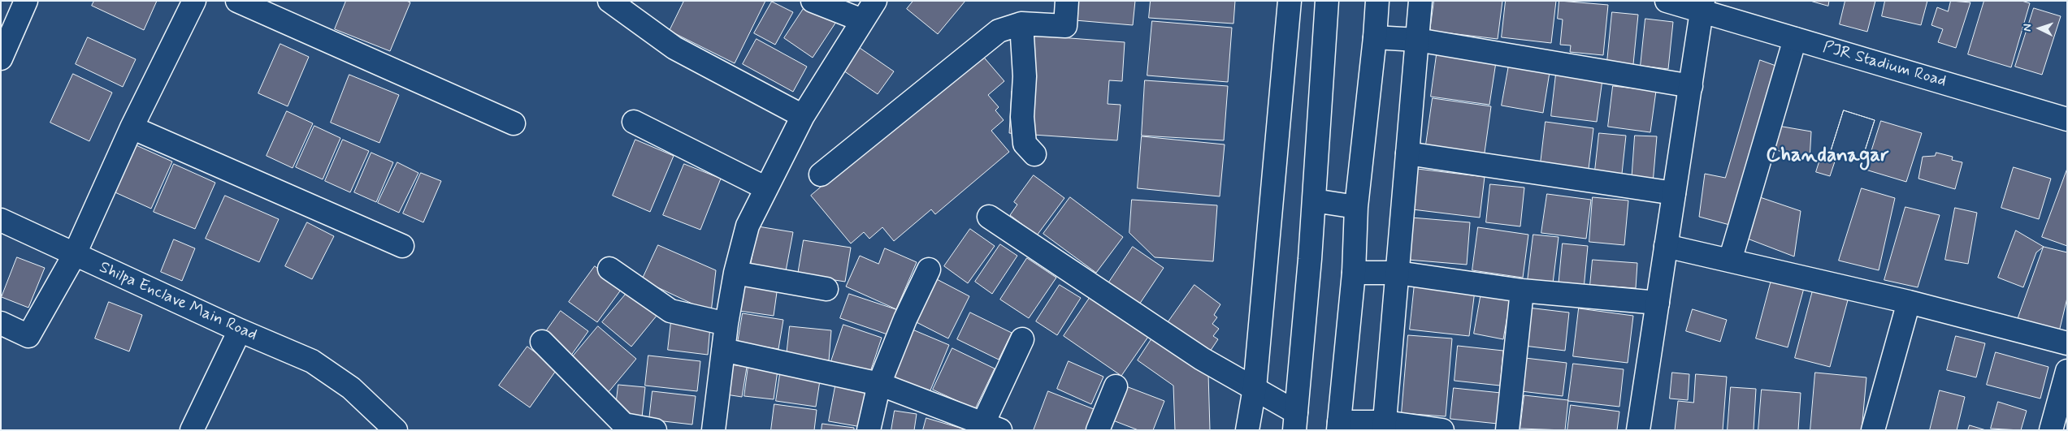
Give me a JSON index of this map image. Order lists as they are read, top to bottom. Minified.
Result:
{"streets":{"main road":["PJR Stadium Road","Shilpa Enclave Main Road"]},"districts":["Chandanagar"],"north":"left"}
